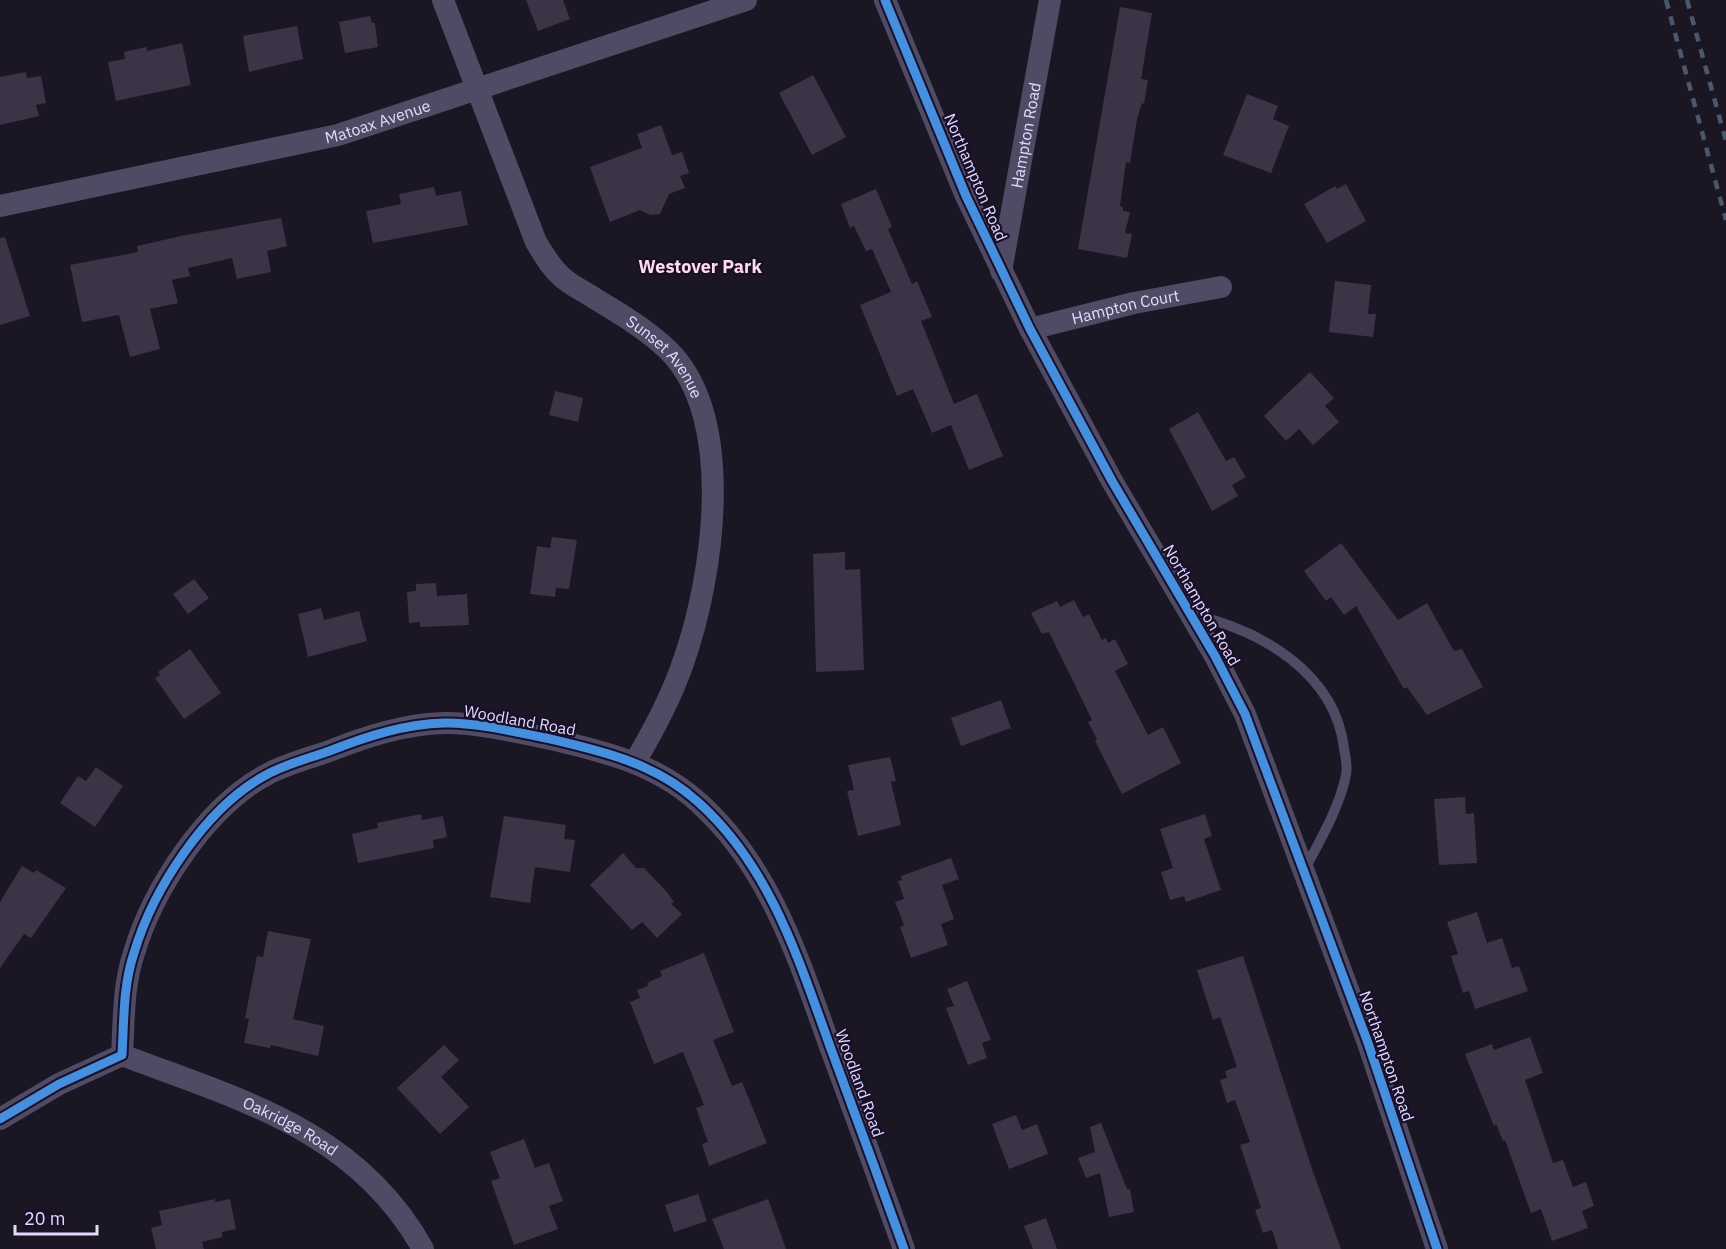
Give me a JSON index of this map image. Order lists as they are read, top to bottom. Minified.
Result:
{"streets":{"street":["Matoax Avenue","Hampton Road","Northampton Road","Hampton Court","Sunset Avenue","Woodland Road","Oakridge Road"]},"crossings":[["Matoax Avenue","Sunset Avenue"],["Hampton Road","Northampton Road"],["Northampton Road","Hampton Court"],["Sunset Avenue","Woodland Road"],["Woodland Road","Oakridge Road"]],"districts":["Westover Park"],"scale_bar":"20 m"}
